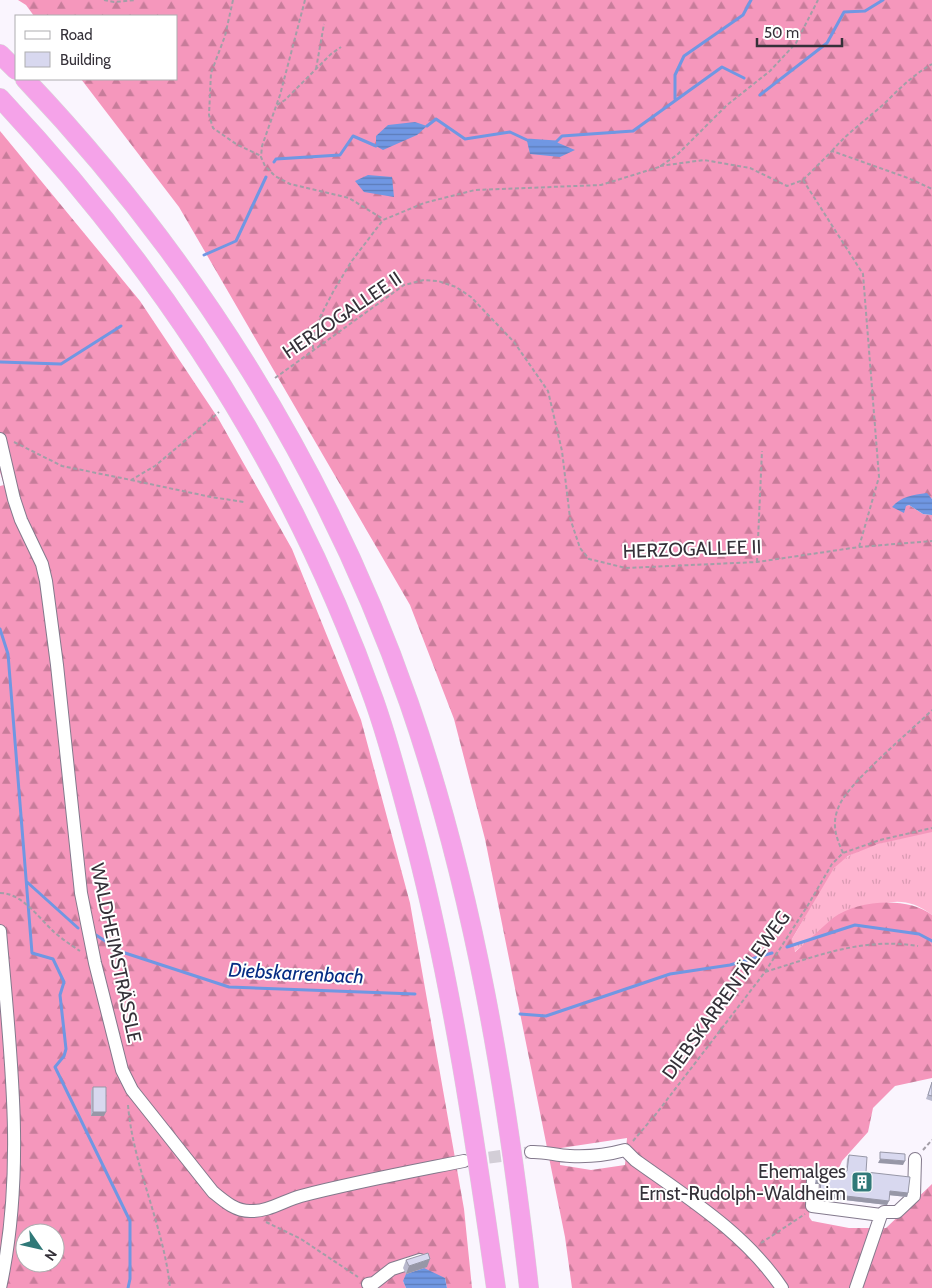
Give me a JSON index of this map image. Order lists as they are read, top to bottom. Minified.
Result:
{"streets":{"street":["WALDHEIMSTRÄSSLE"],"path":["HERZOGALLEE II","DIEBSKARRENTÄLEWEG"]},"water":["Diebskarrenbach"],"places":{"building":["Ehemalges Ernst-Rudolph-Waldheim"]},"legend":["Road","Building"],"scale_bar":"50 m","north":"bottom right"}
